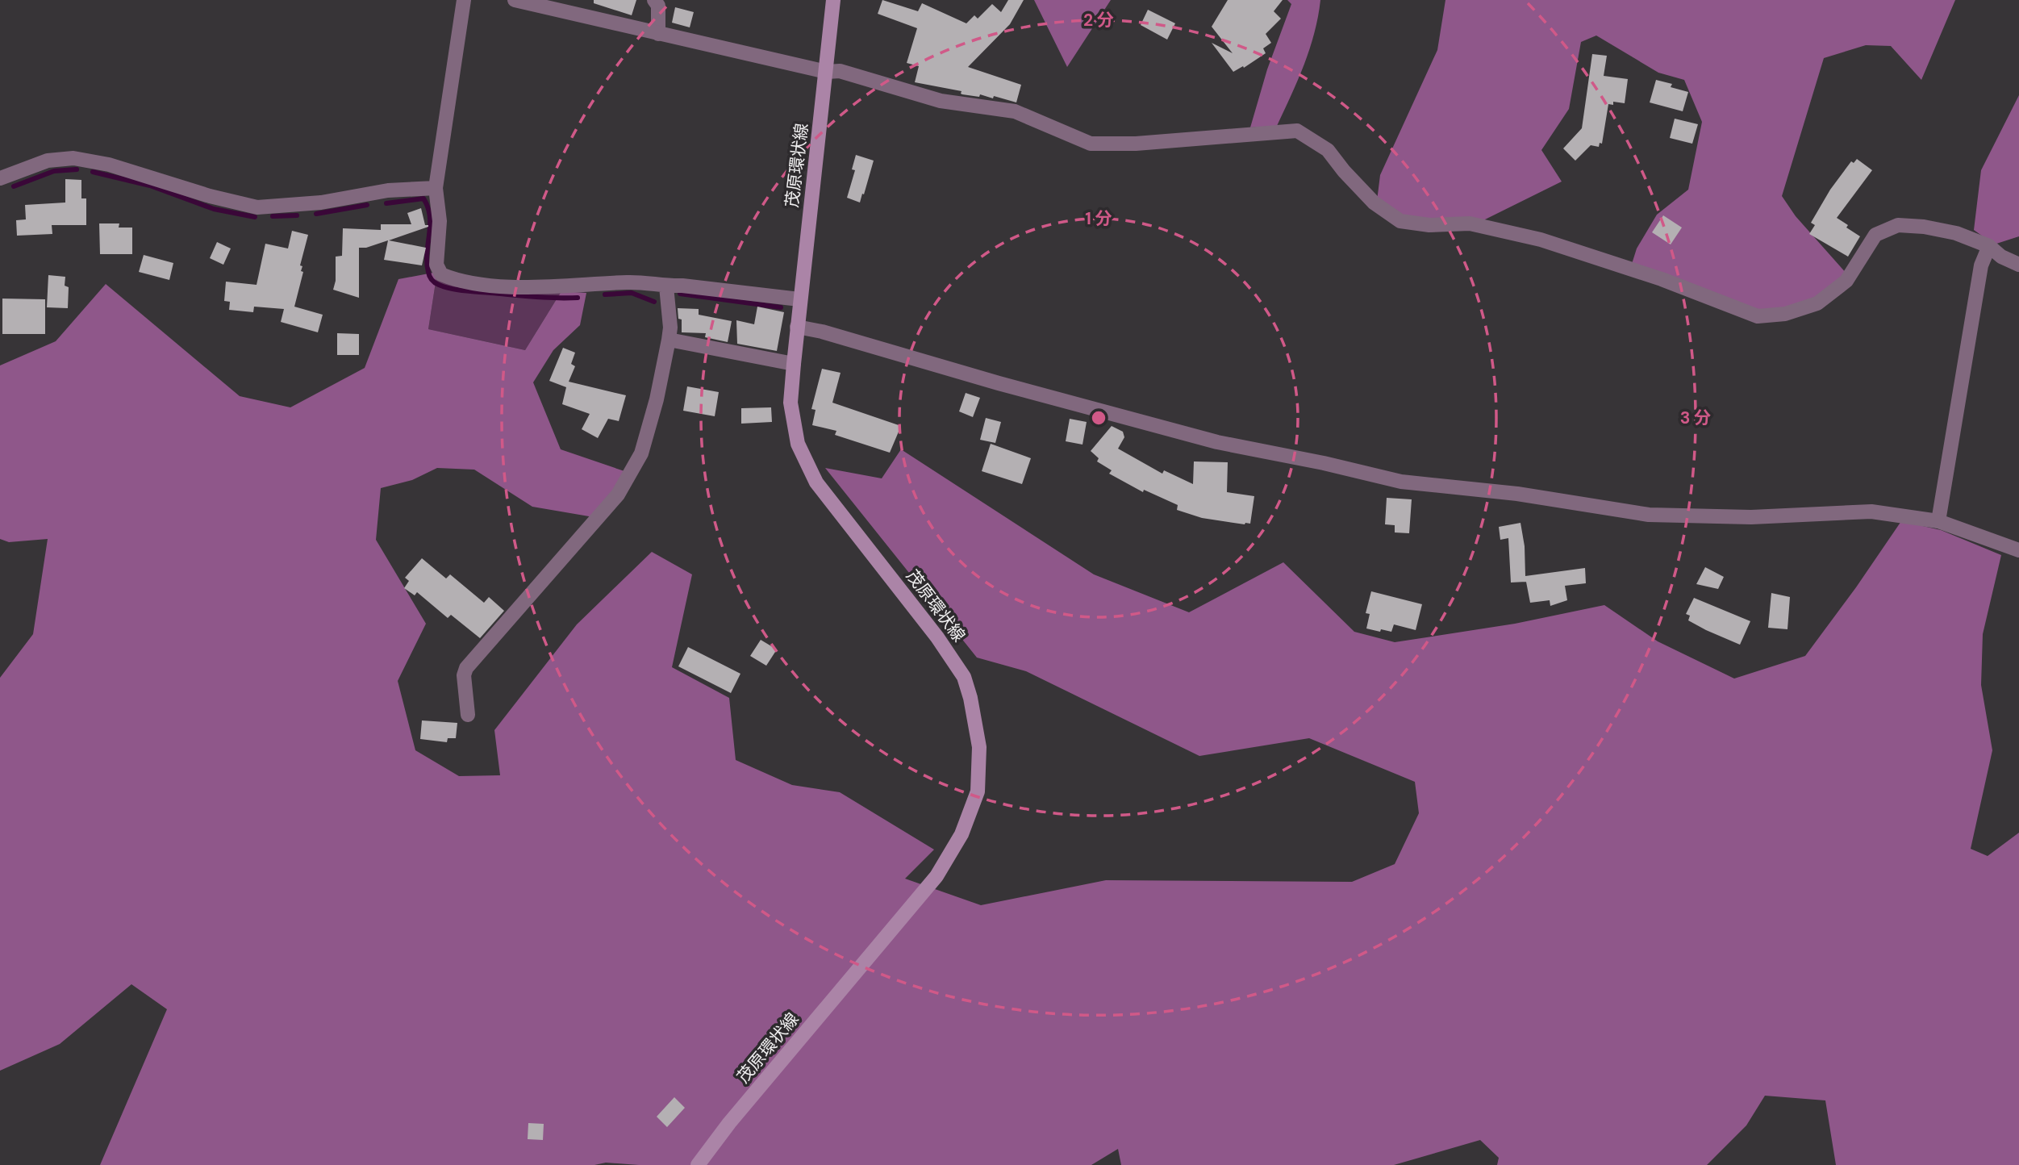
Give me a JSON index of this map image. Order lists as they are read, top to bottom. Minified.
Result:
{"streets":{"main road":["茂原環状線"]},"rings":["2 分","1 分","3 分"]}
